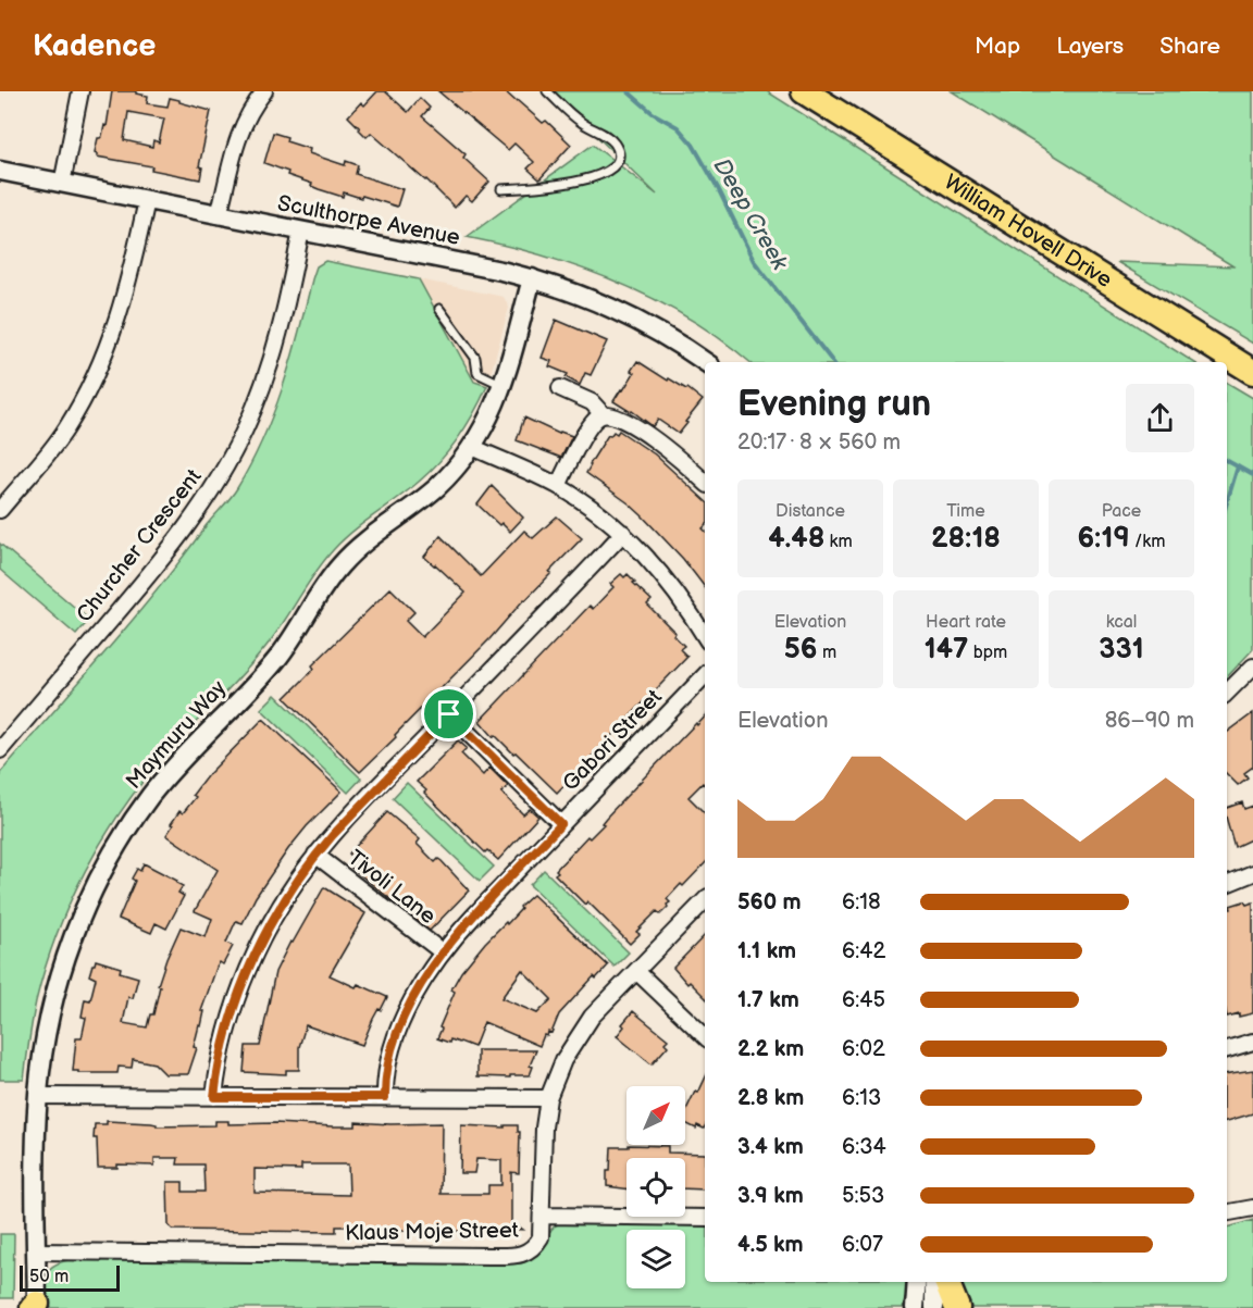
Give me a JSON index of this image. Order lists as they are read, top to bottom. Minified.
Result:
{"streets":{"main road":["William Hovell Drive"],"street":["Sculthorpe Avenue","Churcher Crescent","Maymuru Way","Gabori Street","Tivoli Lane","Klaus Moje Street"]},"crossings":[["Sculthorpe Avenue","Churcher Crescent"],["Sculthorpe Avenue","Maymuru Way"],["Maymuru Way","Klaus Moje Street"],["Gabori Street","Tivoli Lane"]],"water":["Deep Creek"],"scale_bar":"50 m","north":"top right","page":{"header":"Kadence","nav":["Map","Layers","Share"],"heading":["Evening run","20:17 · 8 × 560 m"],"stats":[["Distance","4.48 km"],["Time","28:18"],["Pace","6:19 /km"],["Elevation","56 m"],["Heart rate","147 bpm"],["kcal","331"]],"chart":["Elevation","86–90 m"],"list":[{"name":"560 m","note":"6:18"},{"name":"1.1 km","note":"6:42"},{"name":"1.7 km","note":"6:45"},{"name":"2.2 km","note":"6:02"},{"name":"2.8 km","note":"6:13"},{"name":"3.4 km","note":"6:34"},{"name":"3.9 km","note":"5:53"},{"name":"4.5 km","note":"6:07"}],"scale":"50 m"}}
